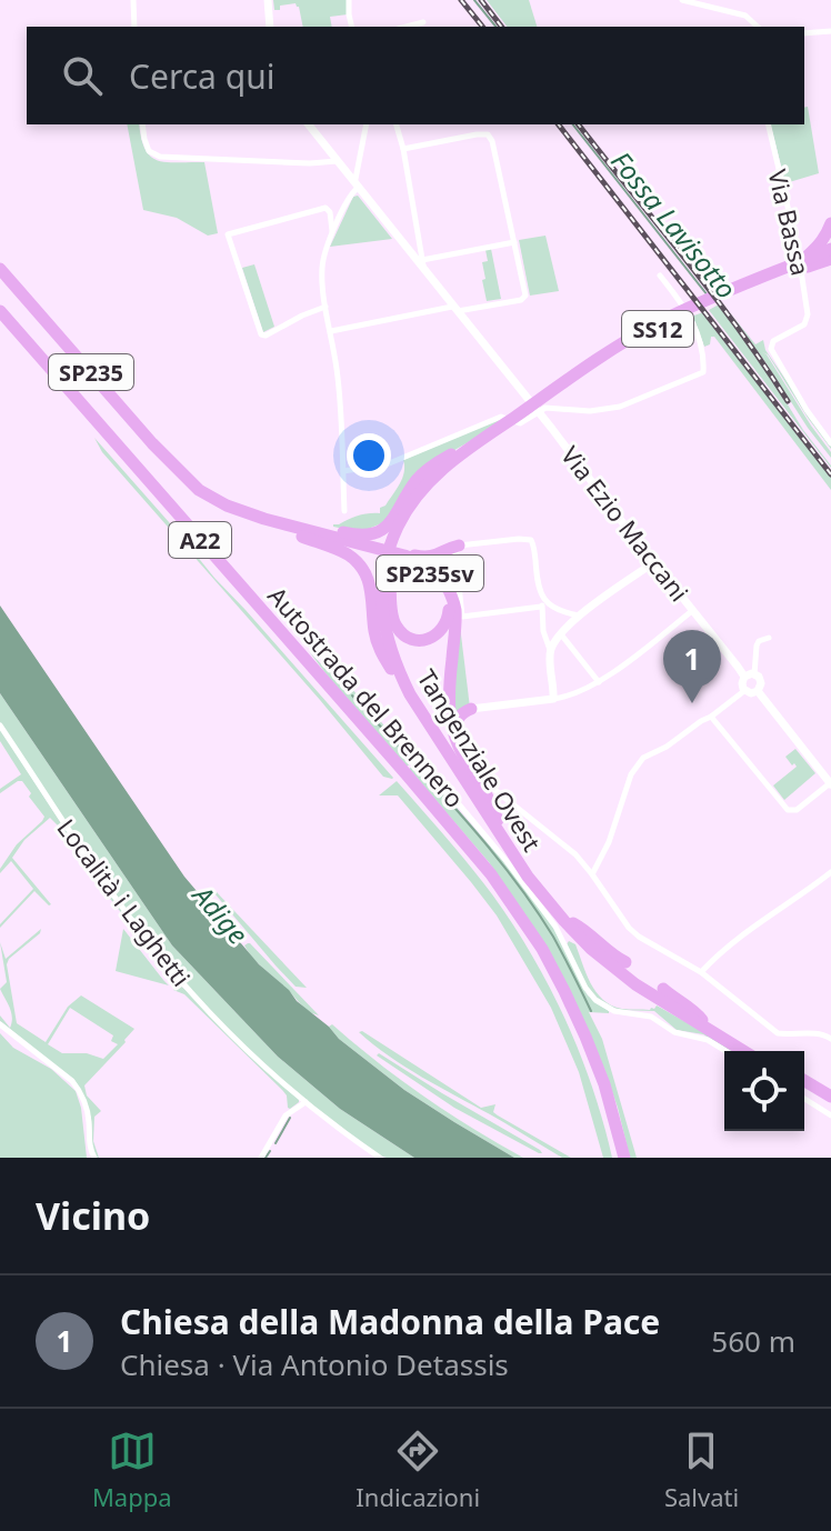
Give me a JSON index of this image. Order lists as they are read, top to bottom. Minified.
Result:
{"streets":{"highway":["SS12","SP235","A22","SP235sv","Autostrada del Brennero","Tangenziale Ovest"],"street":["Via Bassa","Via Ezio Maccani","Località i Laghetti"]},"crossings":[["SP235","SP235sv"],["SP235sv","Tangenziale Ovest"]],"water":["Fossa Lavisotto","Adige"],"page":{"search":"Cerca qui","pins":"1","heading":"Vicino","list":[{"mark":"1","name":"Chiesa della Madonna della Pace","note":"Chiesa · Via Antonio Detassis","value":"560 m"}],"nav":["Mappa","Indicazioni","Salvati"]}}
